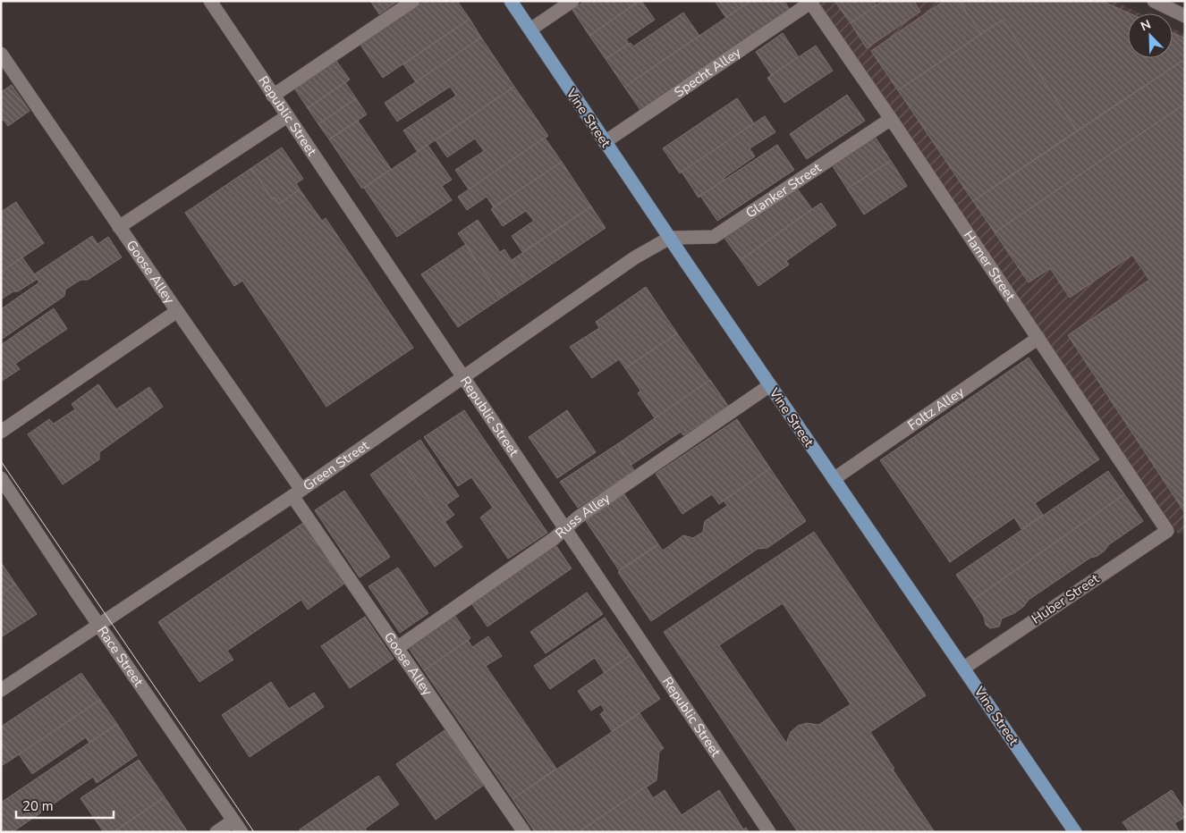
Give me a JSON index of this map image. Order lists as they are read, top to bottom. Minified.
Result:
{"streets":{"main road":["Vine Street"],"street":["Specht Alley","Republic Street","Glanker Street","Hamer Street","Goose Alley","Foltz Alley","Green Street","Russ Alley","Huber Street","Race Street"]},"crossings":[["Specht Alley","Vine Street"],["Specht Alley","Hamer Street"],["Republic Street","Green Street"],["Republic Street","Russ Alley"],["Vine Street","Glanker Street"],["Vine Street","Foltz Alley"],["Vine Street","Green Street"],["Vine Street","Russ Alley"],["Vine Street","Huber Street"],["Glanker Street","Hamer Street"],["Glanker Street","Green Street"],["Hamer Street","Foltz Alley"],["Hamer Street","Huber Street"],["Goose Alley","Green Street"],["Goose Alley","Russ Alley"],["Green Street","Race Street"]],"scale_bar":"20 m","north":"top left"}
